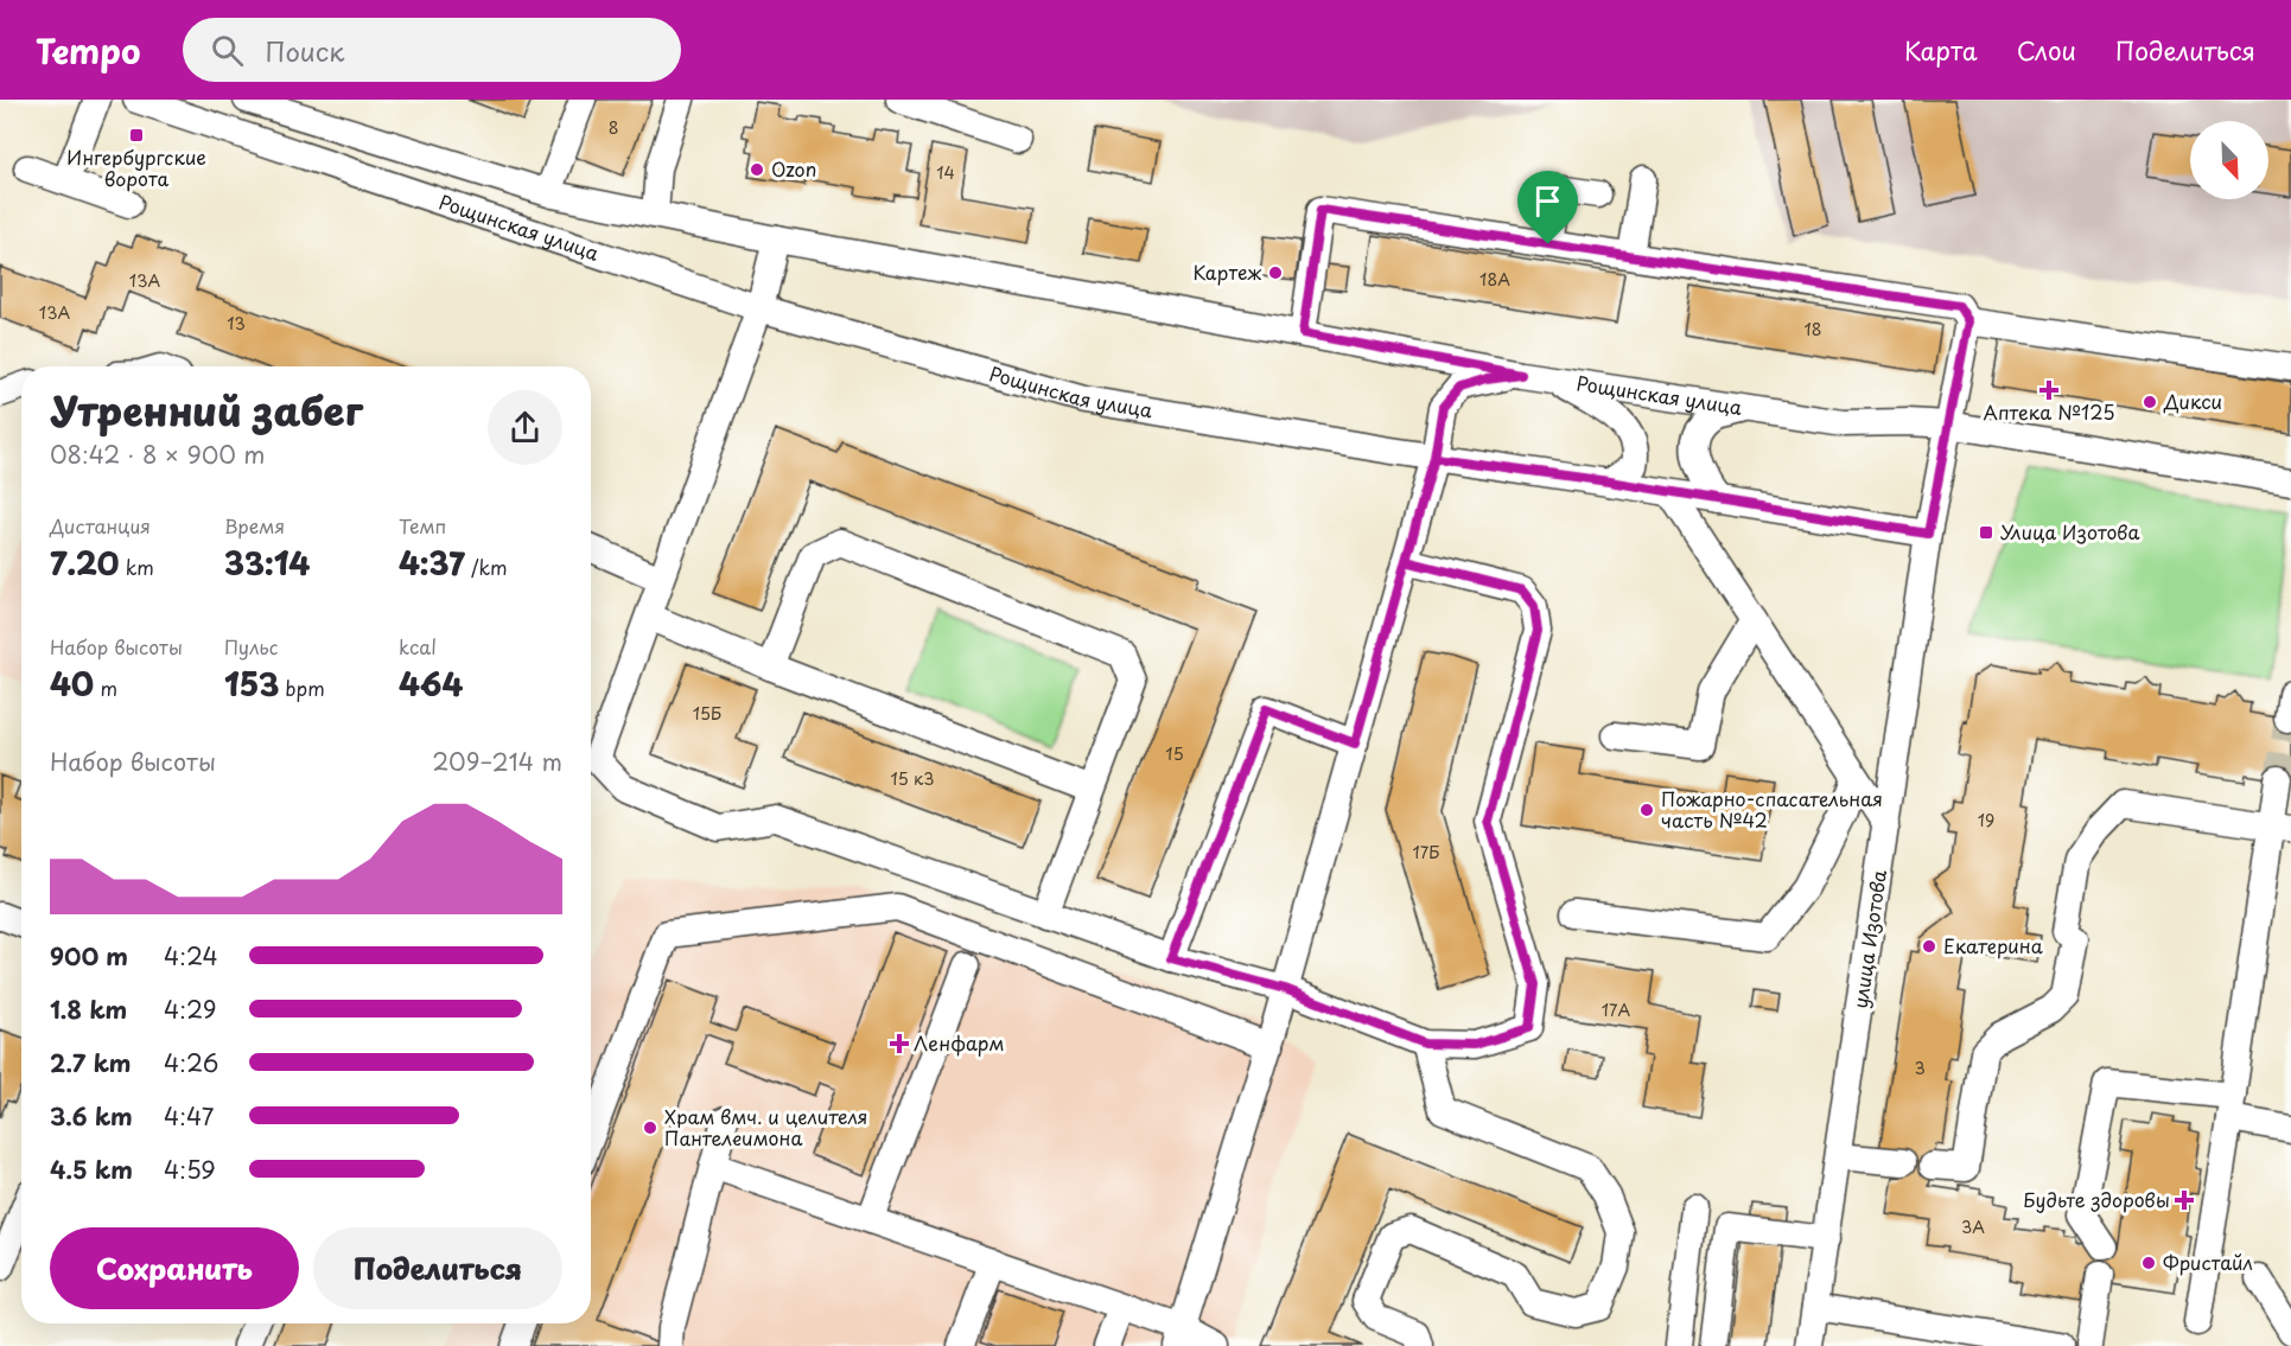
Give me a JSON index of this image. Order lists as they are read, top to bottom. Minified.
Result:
{"streets":{"street":["Рощинская улица","улица Изотова"]},"crossings":[["Рощинская улица","улица Изотова"]],"places":{"transit":["Ингербургские ворота","Улица Изотова"],"other":["Ozon","Картеж","Дикси","Пожарно-спасательная часть №42","Екатерина","Храм вмч. и целителя Пантелеимона","Фристайл"],"health":["Аптека №125","Ленфарм","Будьте здоровы"]},"house_numbers":["8","14","18А","13А","13А","13","18","15Б","15","15 к3","19","17Б","17А","3","3А"],"north":"bottom right","page":{"header":"Tempo","search":"Поиск","nav":["Карта","Слои","Поделиться"],"heading":["Утренний забег","08:42 · 8 × 900 m"],"stats":[["Дистанция","7.20 km"],["Время","33:14"],["Темп","4:37 /km"],["Набор высоты","40 m"],["Пульс","153 bpm"],["kcal","464"]],"chart":["Набор высоты","209–214 m"],"list":[{"name":"900 m","note":"4:24"},{"name":"1.8 km","note":"4:29"},{"name":"2.7 km","note":"4:26"},{"name":"3.6 km","note":"4:47"},{"name":"4.5 km","note":"4:59"}],"buttons":["Сохранить","Поделиться"]}}
